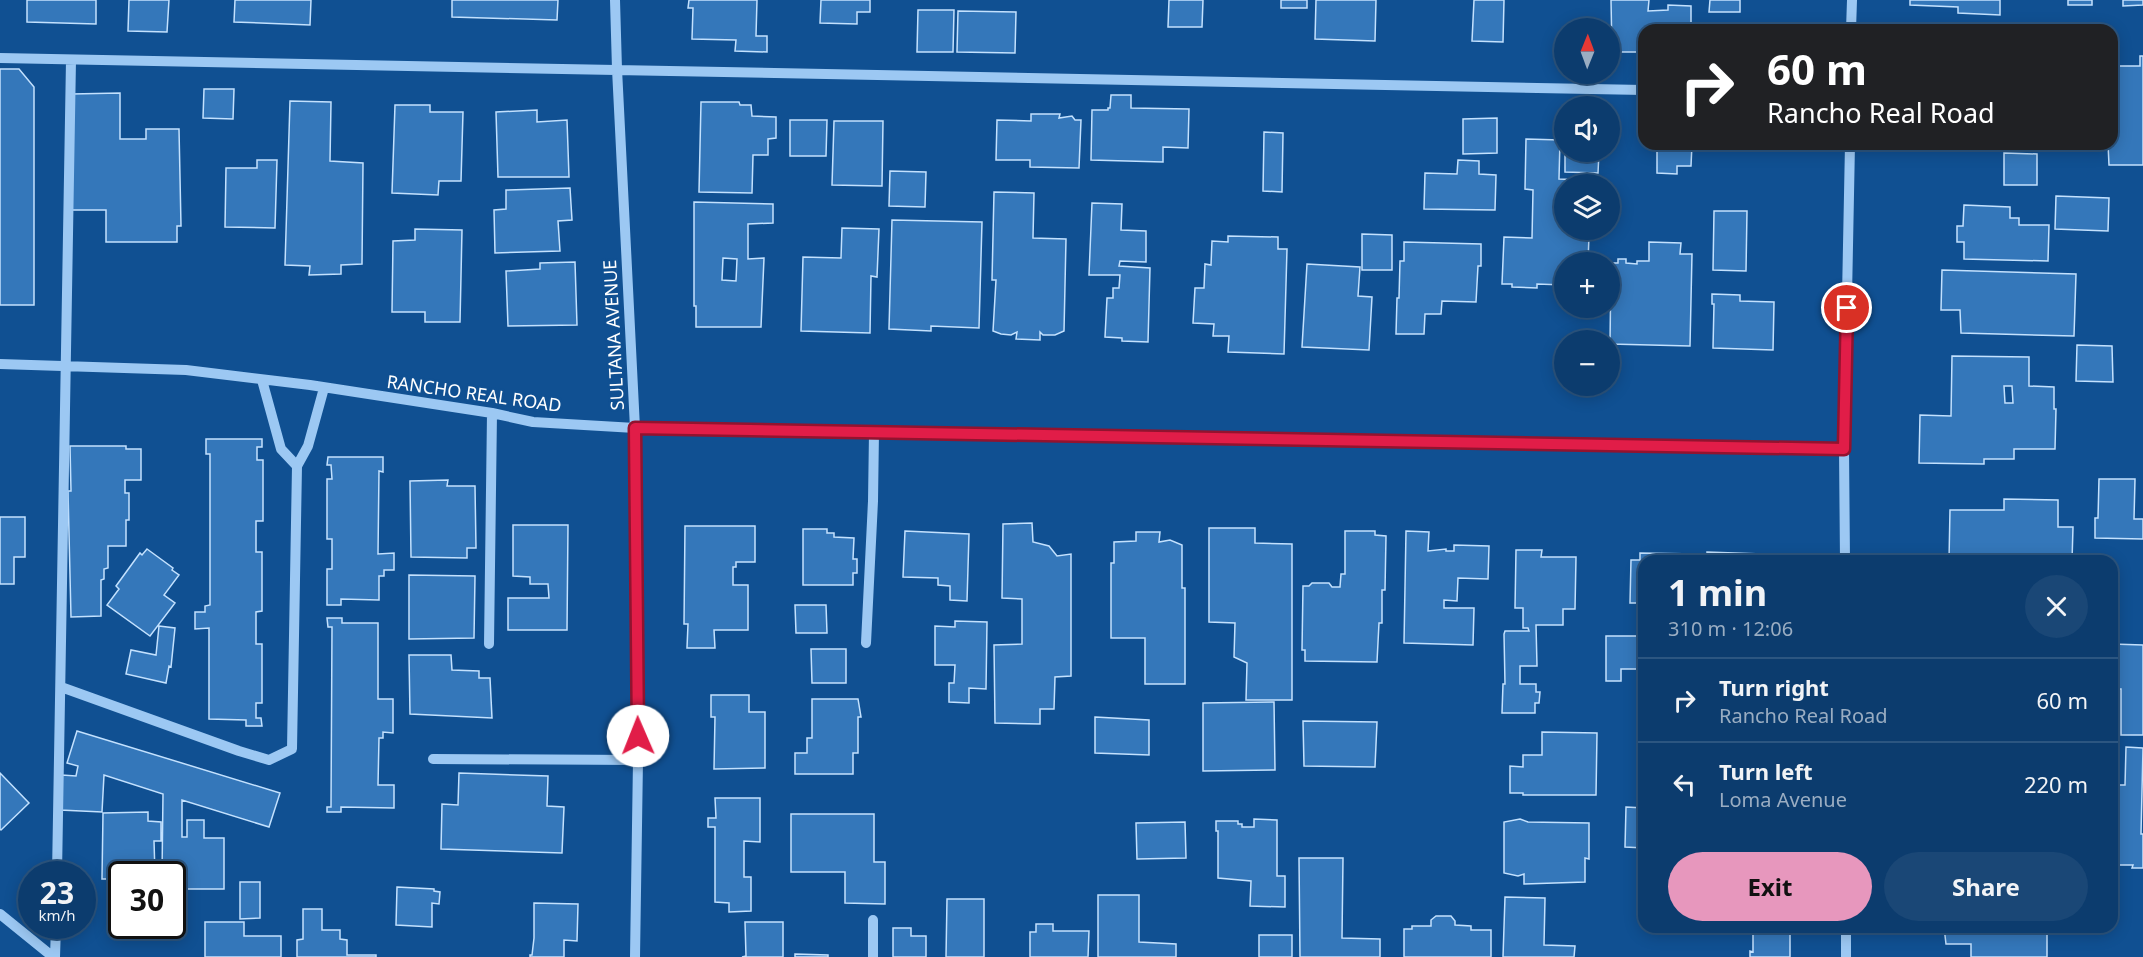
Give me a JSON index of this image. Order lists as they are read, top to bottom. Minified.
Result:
{"streets":{"street":["SULTANA AVENUE","RANCHO REAL ROAD"]},"crossings":[["SULTANA AVENUE","RANCHO REAL ROAD"]],"north":"top","page":{"map_buttons":["+","−"],"turn":["60 m","Rancho Real Road"],"heading":["1 min","310 m · 12:06"],"list":[{"name":"Turn right","note":"Rancho Real Road","value":"60 m"},{"name":"Turn left","note":"Loma Avenue","value":"220 m"}],"buttons":["Exit","Share"],"speed":"23 km/h","limit":"30"}}
